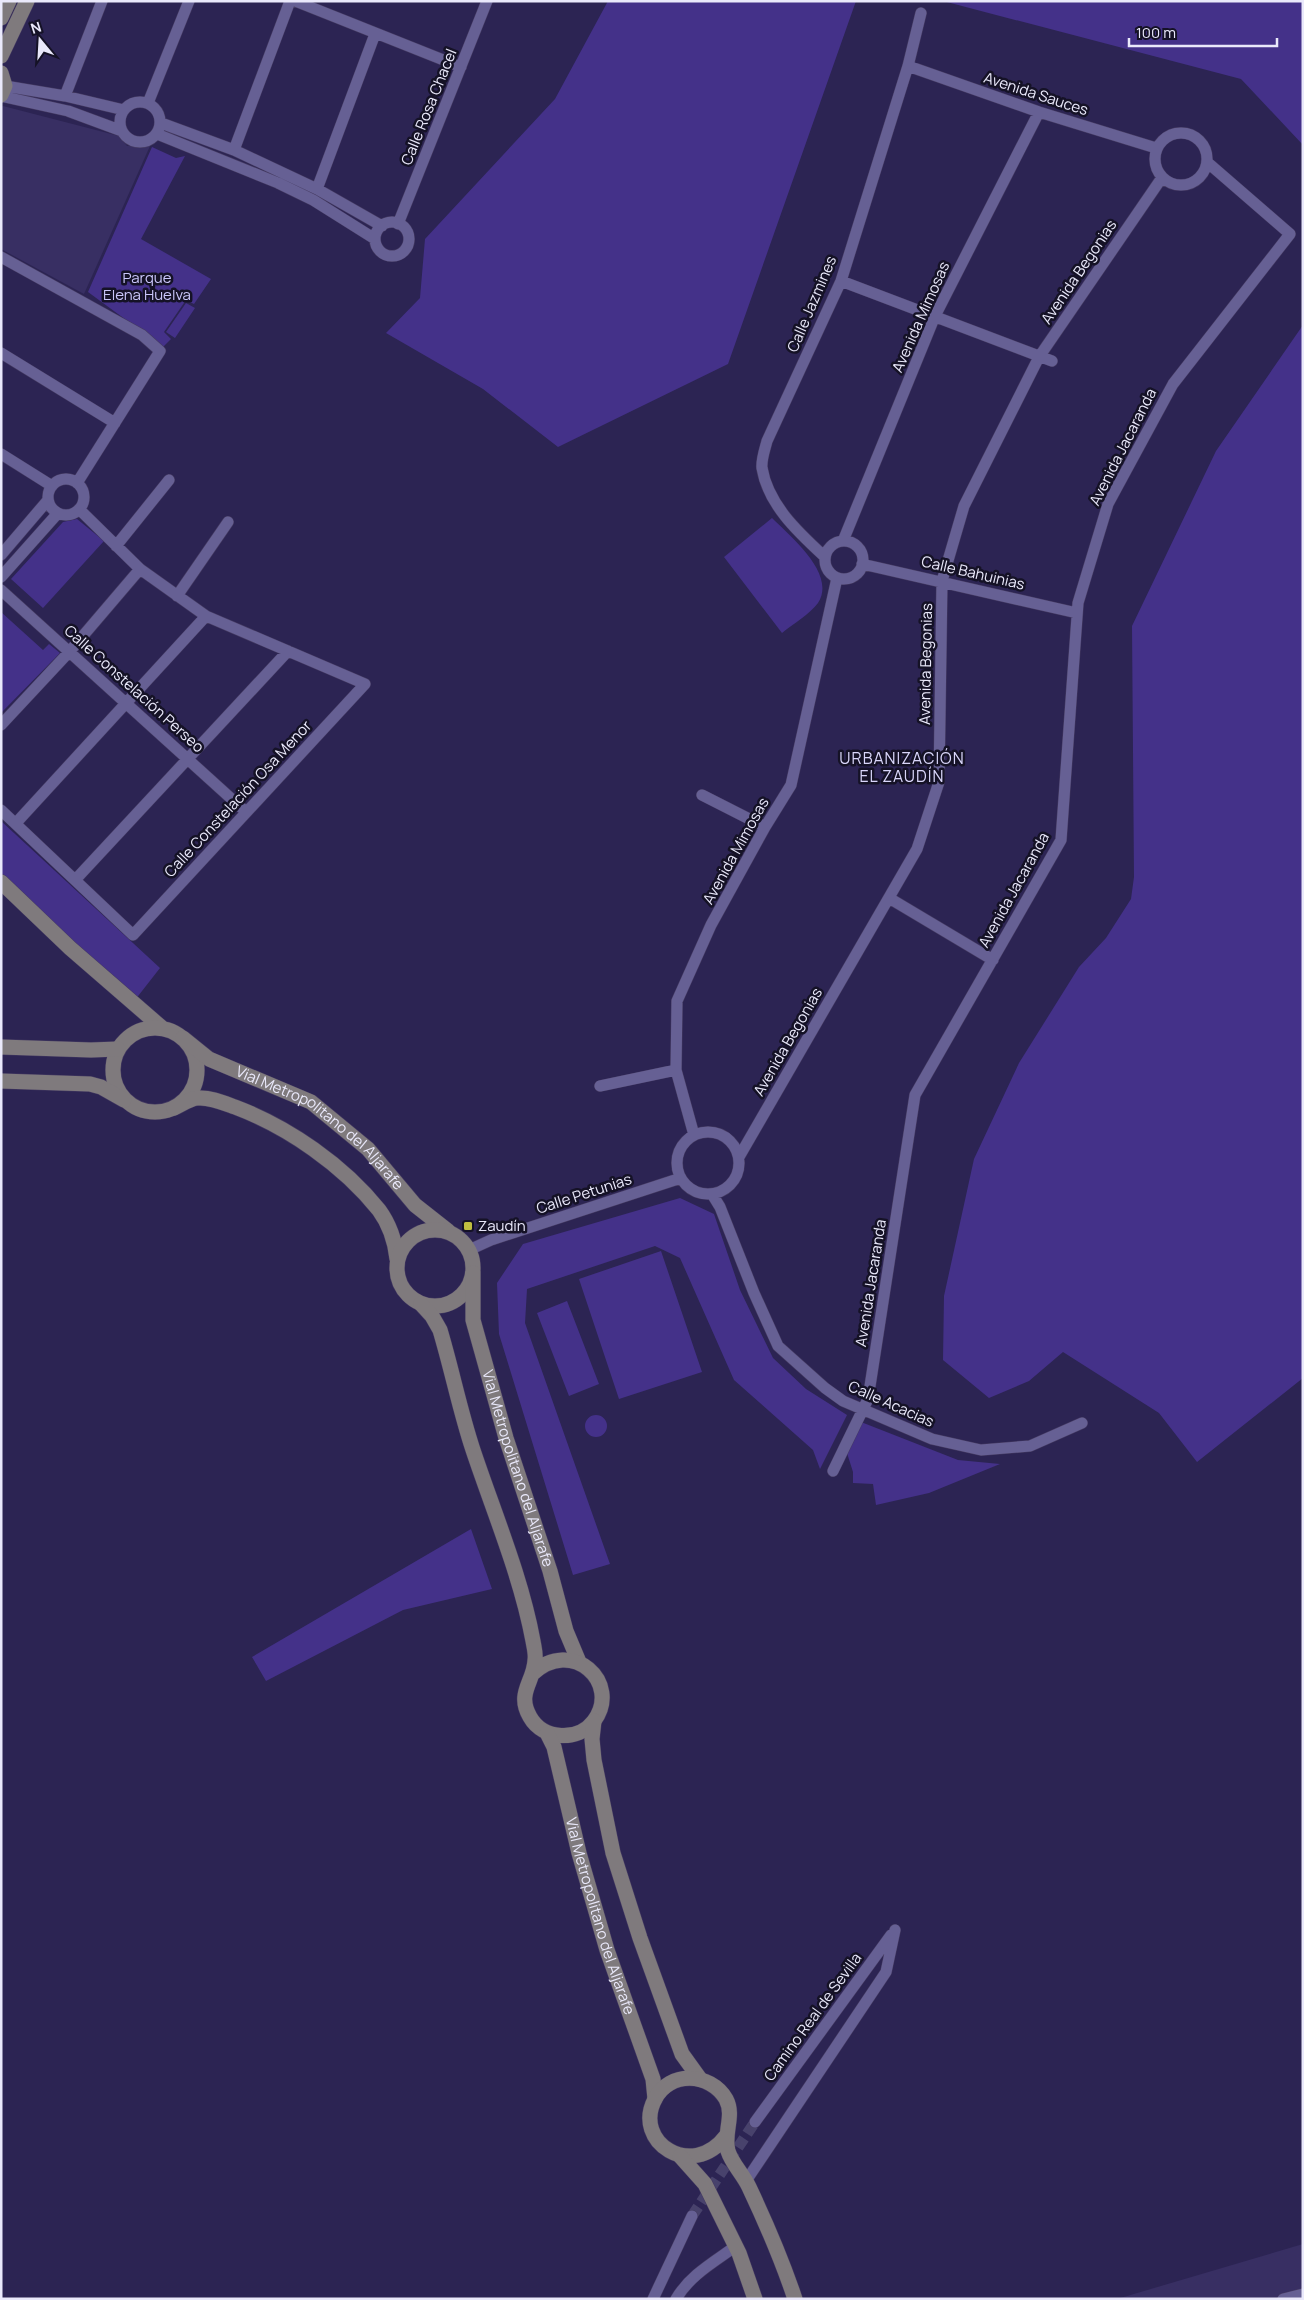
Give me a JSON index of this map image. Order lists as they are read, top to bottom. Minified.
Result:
{"streets":{"main road":["Vial Metropolitano del Aljarafe"],"street":["Avenida Sauces","Calle Rosa Chacel","Avenida Begonias","Calle Jazmines","Avenida Mimosas","Avenida Jacaranda","Calle Bahuinias","Calle Constelación Perseo","Calle Constelación Osa Menor","Calle Petunias","Calle Acacias","Camino Real de Sevilla"]},"crossings":[["Avenida Sauces","Avenida Begonias"],["Avenida Sauces","Calle Jazmines"],["Avenida Sauces","Avenida Mimosas"],["Avenida Sauces","Avenida Jacaranda"],["Avenida Begonias","Avenida Mimosas"],["Avenida Begonias","Avenida Jacaranda"],["Avenida Begonias","Calle Bahuinias"],["Avenida Begonias","Calle Petunias"],["Avenida Begonias","Calle Acacias"],["Calle Jazmines","Avenida Mimosas"],["Calle Jazmines","Calle Bahuinias"],["Avenida Mimosas","Calle Bahuinias"],["Avenida Mimosas","Calle Petunias"],["Avenida Mimosas","Calle Acacias"],["Avenida Jacaranda","Calle Bahuinias"],["Avenida Jacaranda","Calle Acacias"],["Calle Constelación Perseo","Calle Constelación Osa Menor"],["Vial Metropolitano del Aljarafe","Calle Petunias"],["Vial Metropolitano del Aljarafe","Camino Real de Sevilla"],["Calle Petunias","Calle Acacias"]],"districts":["URBANIZACIÓN EL ZAUDÍN"],"parks":["Parque Elena Huelva"],"places":{"transit":["Zaudín"]},"scale_bar":"100 m","north":"top"}
